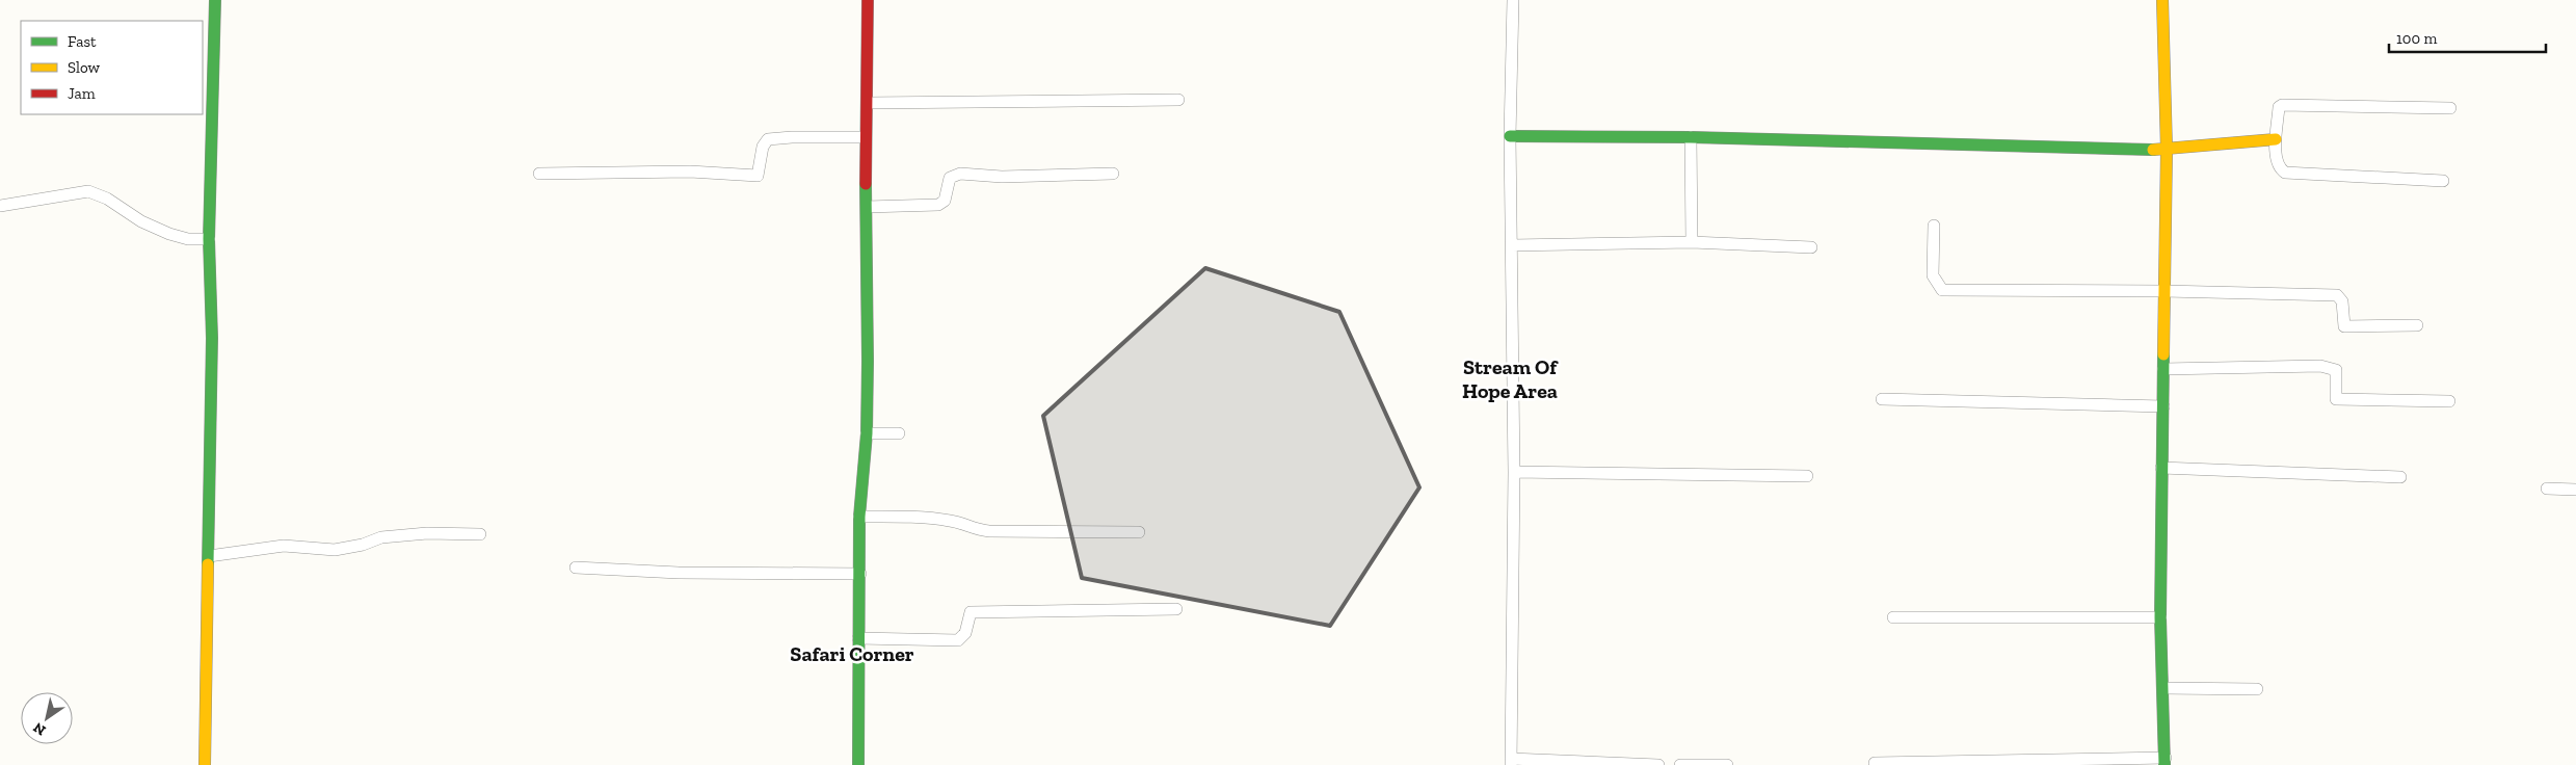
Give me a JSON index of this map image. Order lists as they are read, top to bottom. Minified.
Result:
{"districts":["Stream Of Hope Area","Safari Corner"],"legend":["Fast","Slow","Jam"],"scale_bar":"100 m","north":"bottom left"}
